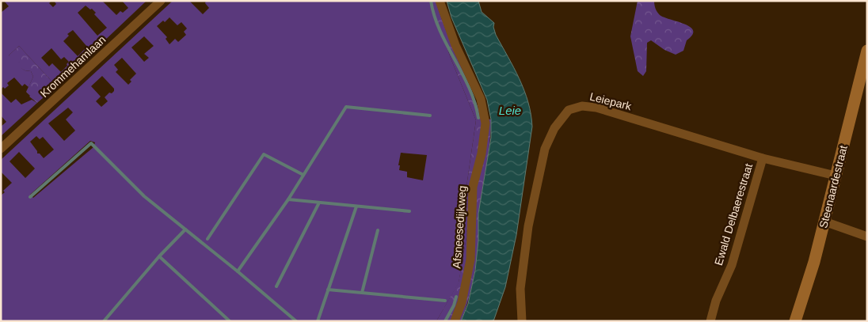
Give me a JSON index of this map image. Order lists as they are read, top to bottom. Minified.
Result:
{"streets":{"street":["Krommehamlaan","Leiepark","Steenaardestraat","Ewald Delbaerestraat","Afsneesedijkweg"]},"crossings":[["Leiepark","Steenaardestraat"],["Leiepark","Ewald Delbaerestraat"]],"water":["Leie"]}
